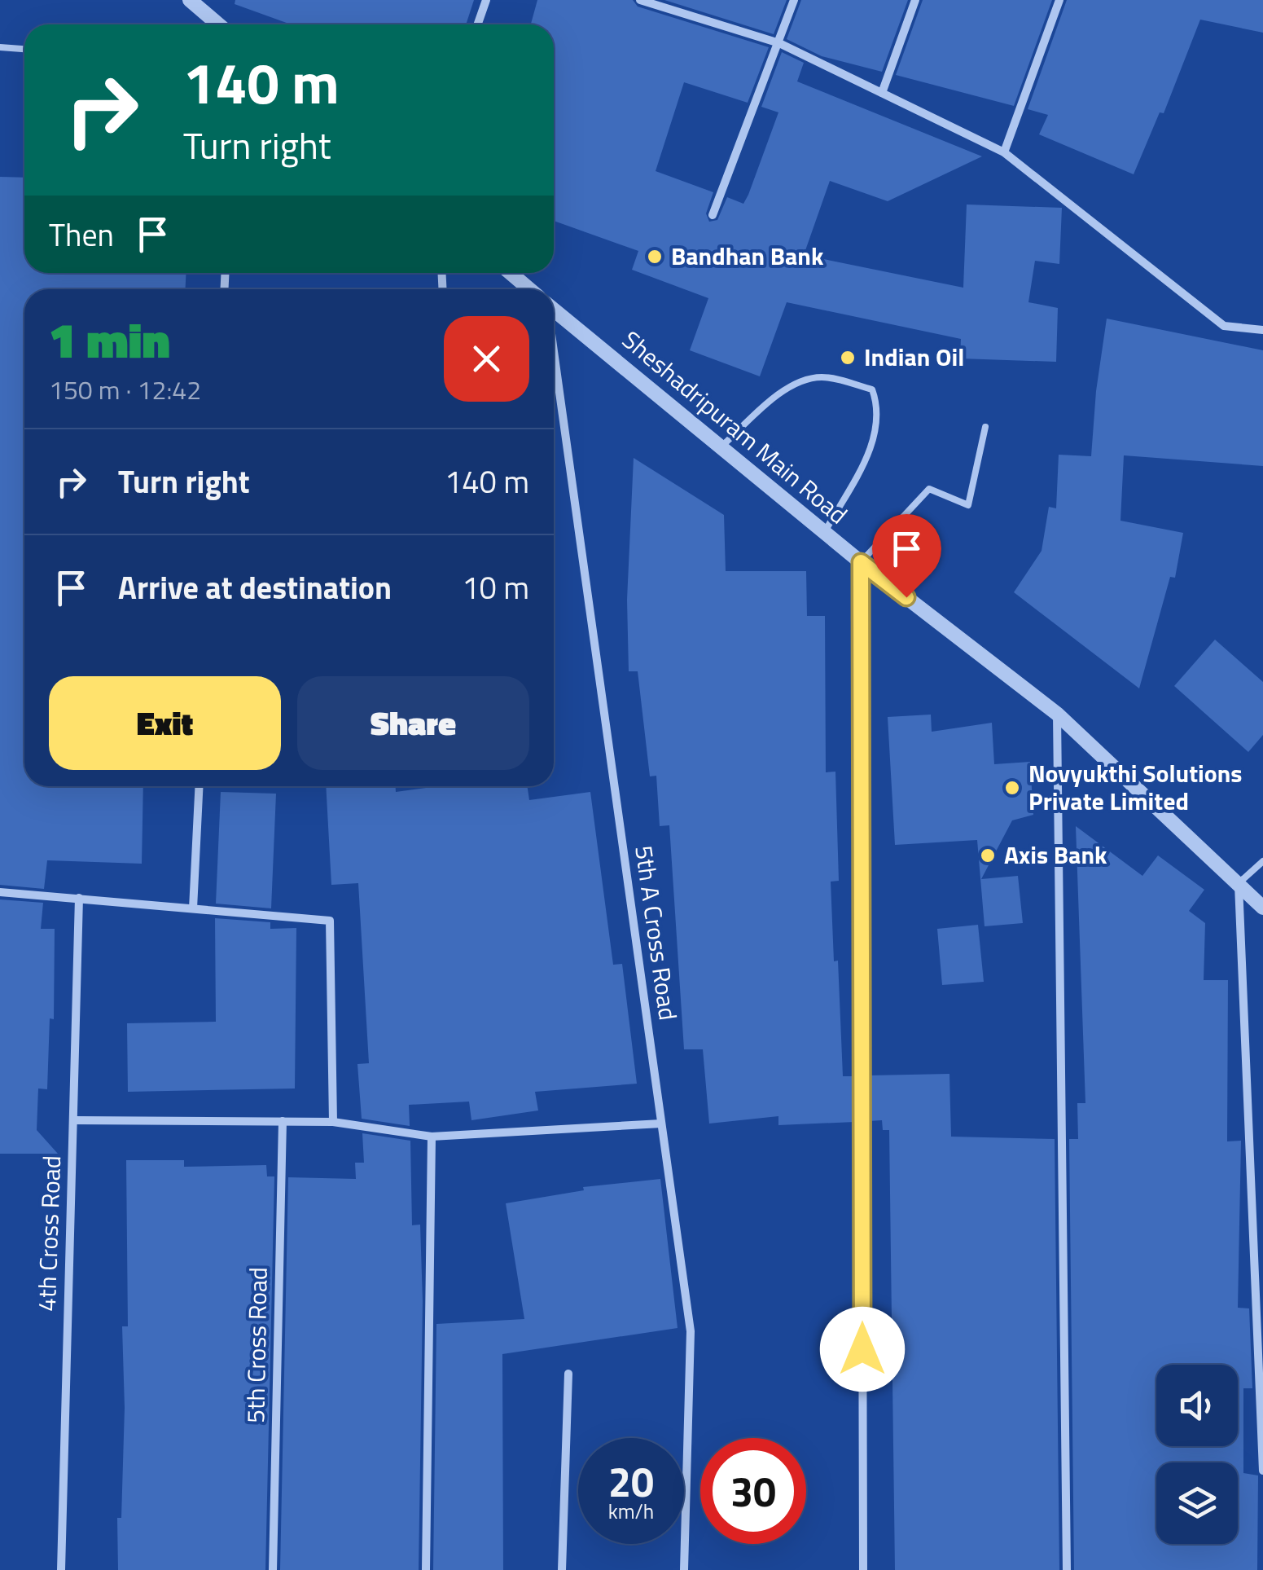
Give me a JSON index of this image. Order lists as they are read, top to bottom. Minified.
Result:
{"streets":{"street":["Sheshadripuram Main Road","5th A Cross Road","4th Cross Road","5th Cross Road"]},"places":["Bandhan Bank","Indian Oil","Novyukthi Solutions Private Limited","Axis Bank"],"page":{"turn":["140 m","Turn right"],"then":"Then","heading":["1 min","150 m · 12:42"],"list":[{"name":"Turn right","value":"140 m"},{"name":"Arrive at destination","value":"10 m"}],"buttons":["Exit","Share"],"speed":"20 km/h","limit":"30"}}
